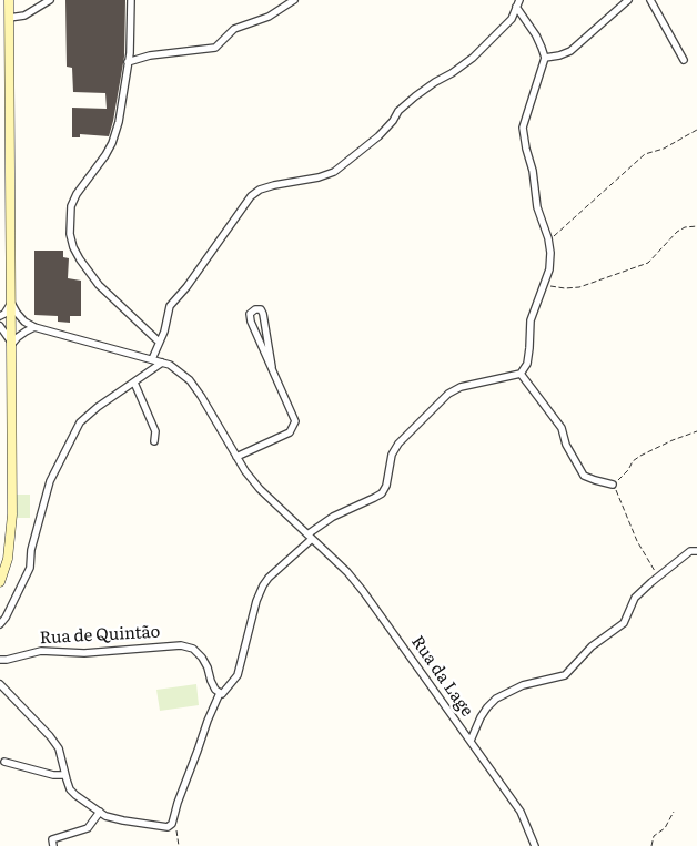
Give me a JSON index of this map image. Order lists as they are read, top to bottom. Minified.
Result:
{"streets":{"street":["Rua de Quintão","Rua da Lage"]}}
